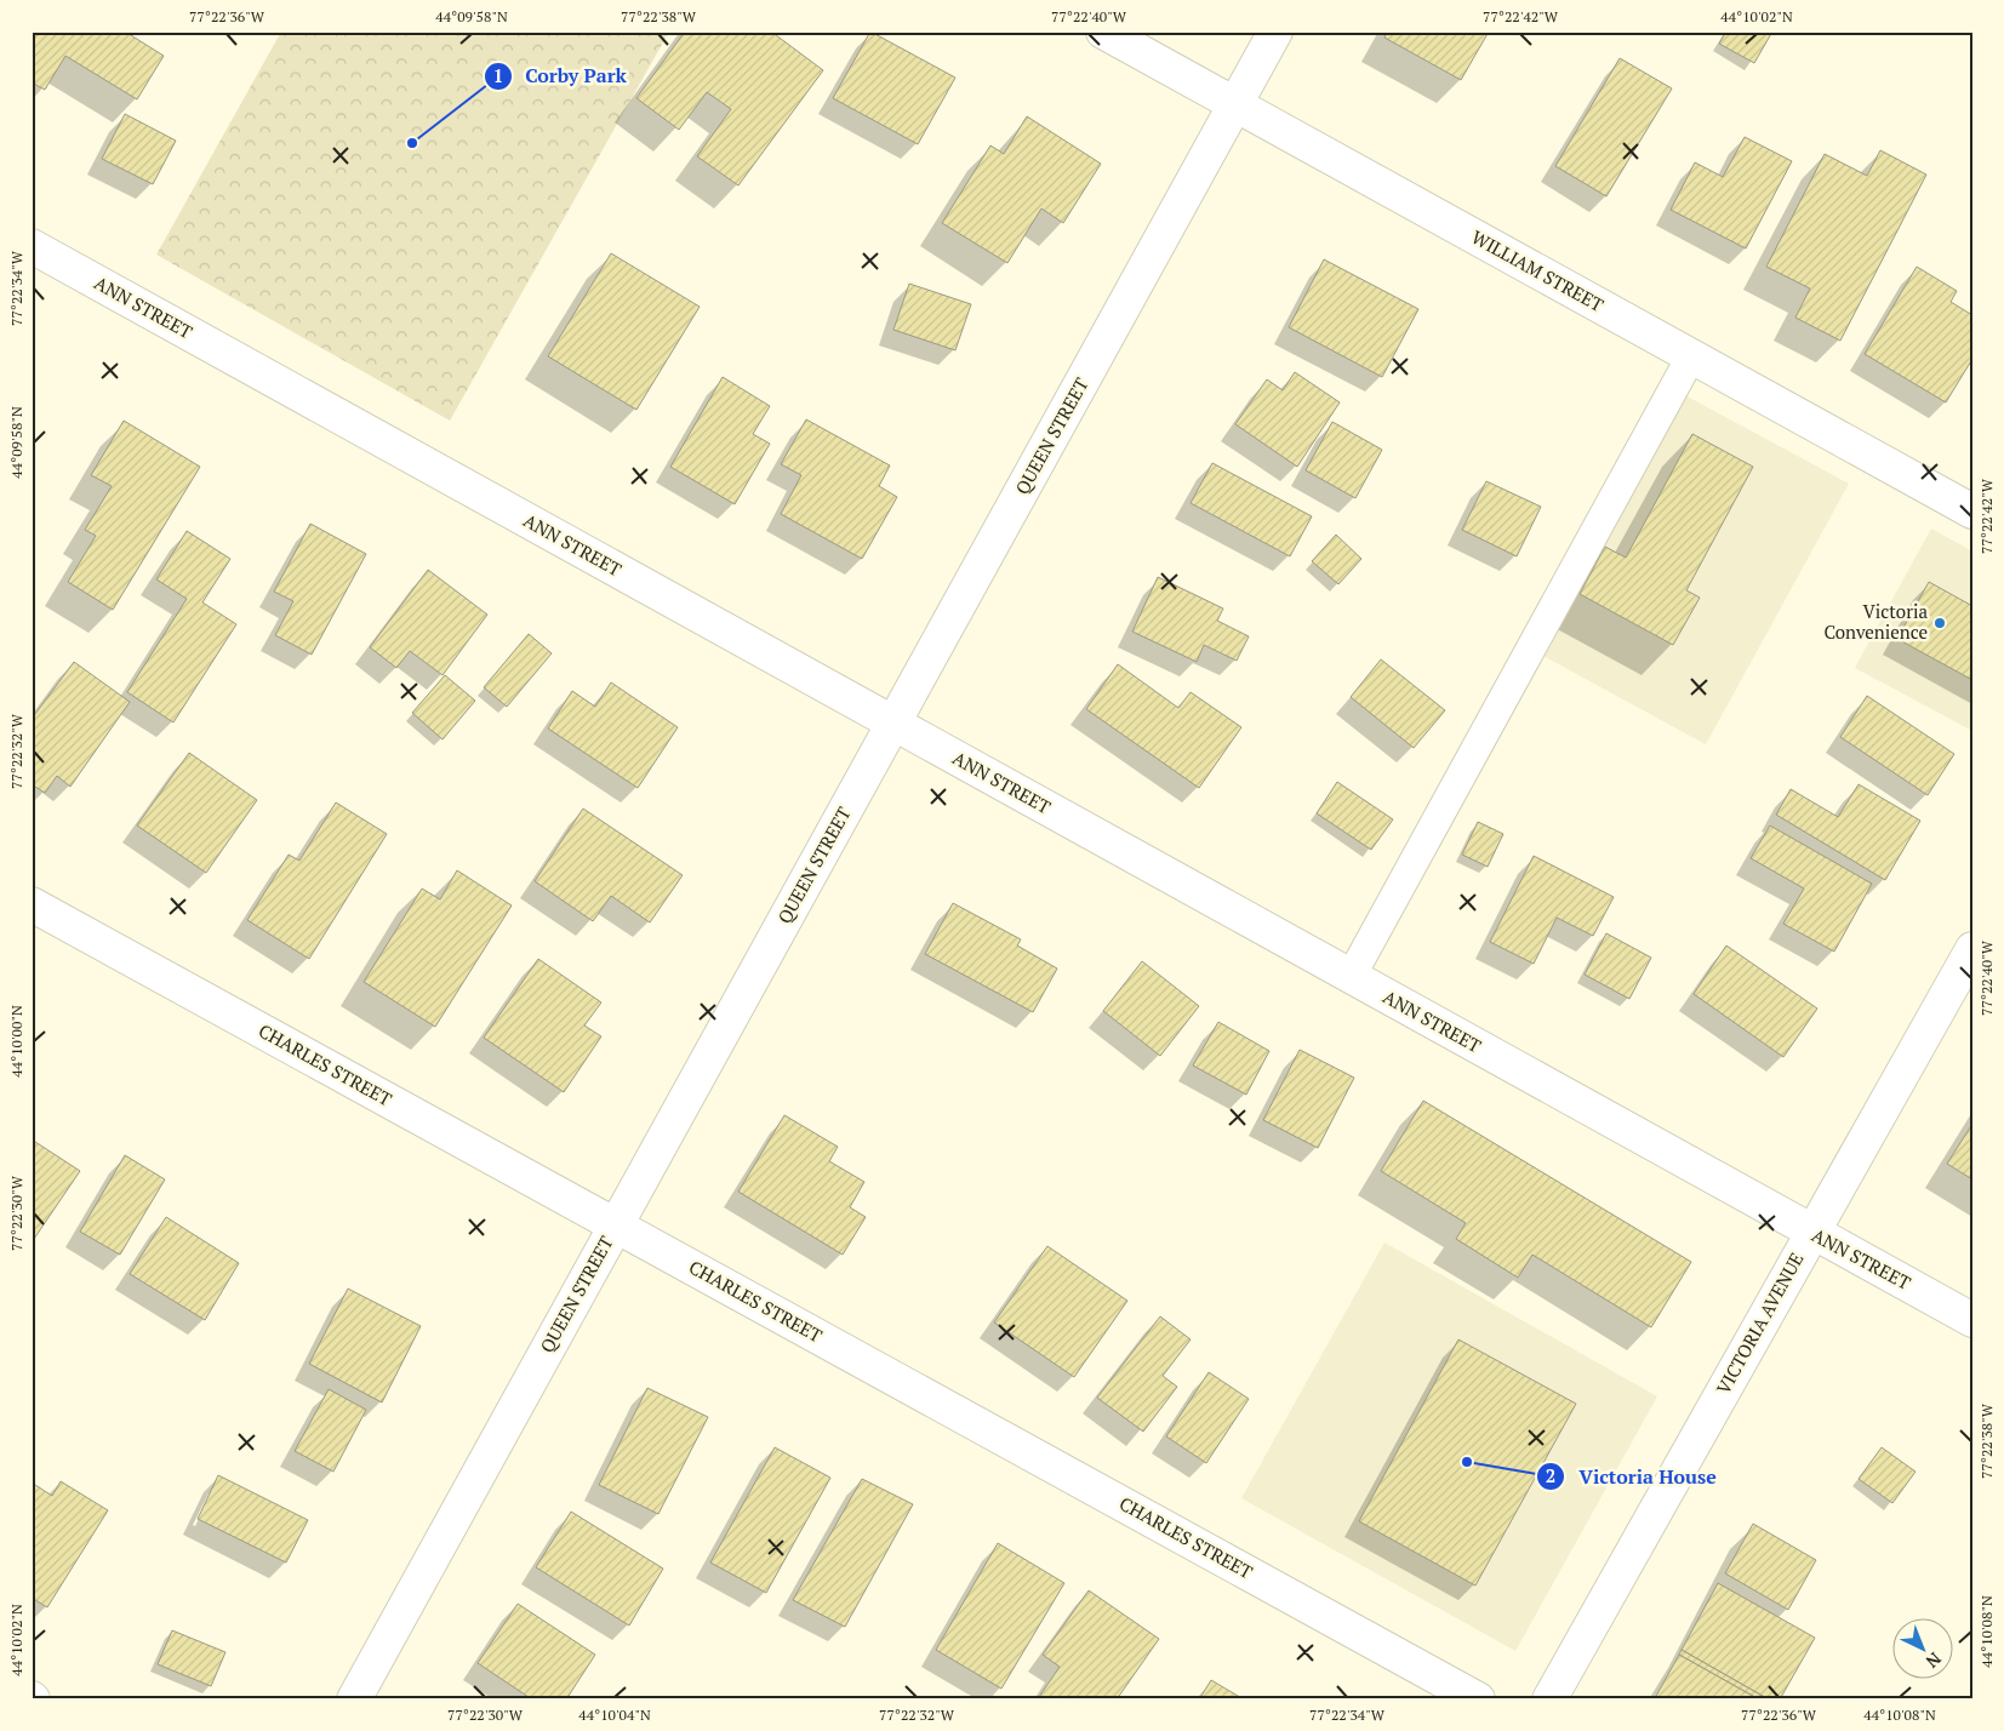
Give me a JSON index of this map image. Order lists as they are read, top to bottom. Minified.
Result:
{"streets":{"street":["WILLIAM STREET","ANN STREET","QUEEN STREET","CHARLES STREET","VICTORIA AVENUE"]},"crossings":[["WILLIAM STREET","QUEEN STREET"],["ANN STREET","QUEEN STREET"],["ANN STREET","VICTORIA AVENUE"],["QUEEN STREET","CHARLES STREET"]],"places":["Corby Park","Victoria Convenience","Victoria House"],"north":"bottom right","coordinates":["77°22'36\"W","44°09'58\"N","77°22'38\"W","77°22'40\"W","77°22'42\"W","44°10'02\"N","77°22'34\"W","77°22'32\"W","44°10'00\"N","77°22'30\"W","44°10'08\"N","44°10'04\"N"]}
